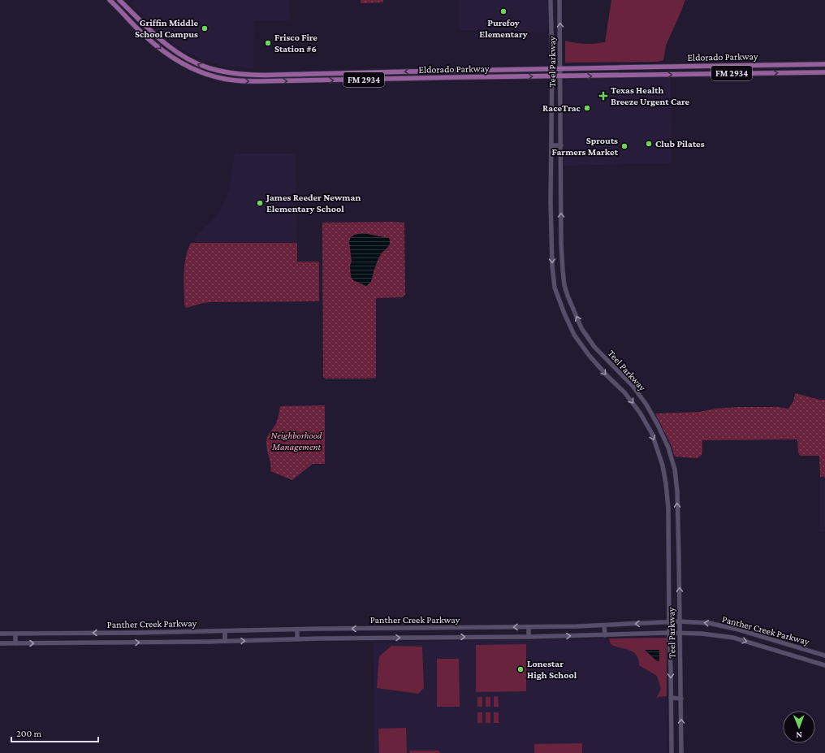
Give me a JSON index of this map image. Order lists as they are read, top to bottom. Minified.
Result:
{"streets":{"main road":["Eldorado Parkway","Teel Parkway","FM 2934","Panther Creek Parkway"]},"crossings":[["Eldorado Parkway","Teel Parkway"],["Teel Parkway","Panther Creek Parkway"]],"parks":["Neighborhood Management"],"places":{"other":["Purefoy Elementary","Griffin Middle School Campus","Frisco Fire Station #6","RaceTrac","Club Pilates","Sprouts Farmers Market","James Reeder Newman Elementary School","Lonestar High School"],"health":["Texas Health Breeze Urgent Care"]},"scale_bar":"200 m","north":"bottom"}
